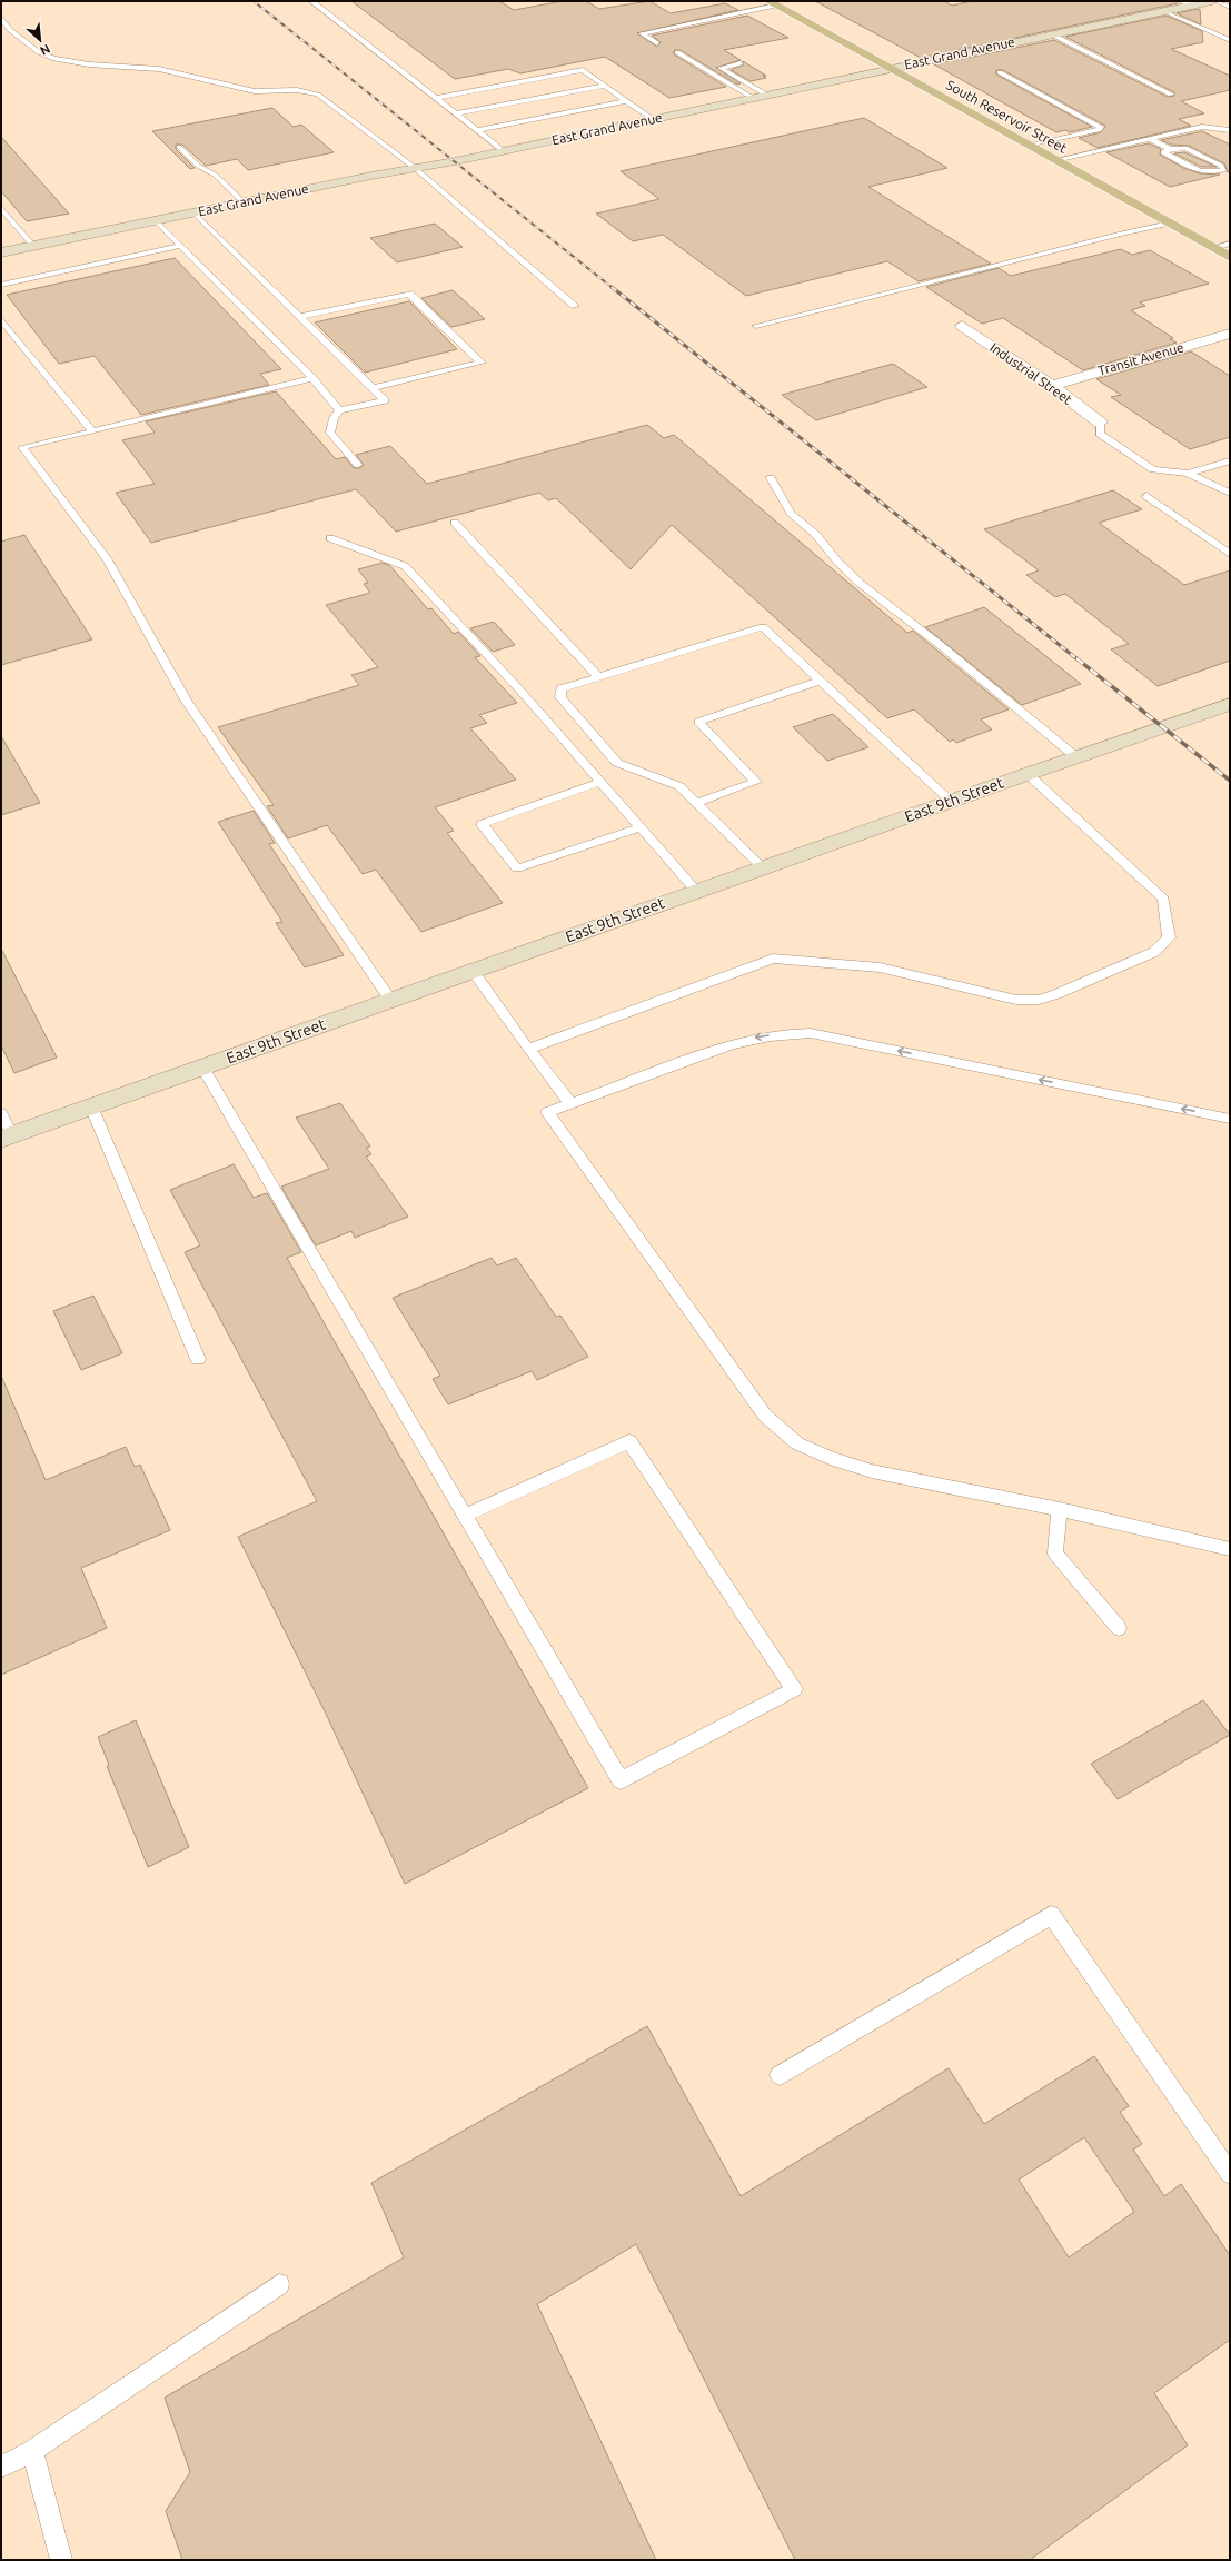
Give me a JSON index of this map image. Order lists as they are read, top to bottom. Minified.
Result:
{"streets":{"main road":["South Reservoir Street"],"street":["East Grand Avenue","Transit Avenue","Industrial Street","East 9th Street"]},"crossings":[["East Grand Avenue","South Reservoir Street"],["Transit Avenue","Industrial Street"]],"north":"bottom right"}
